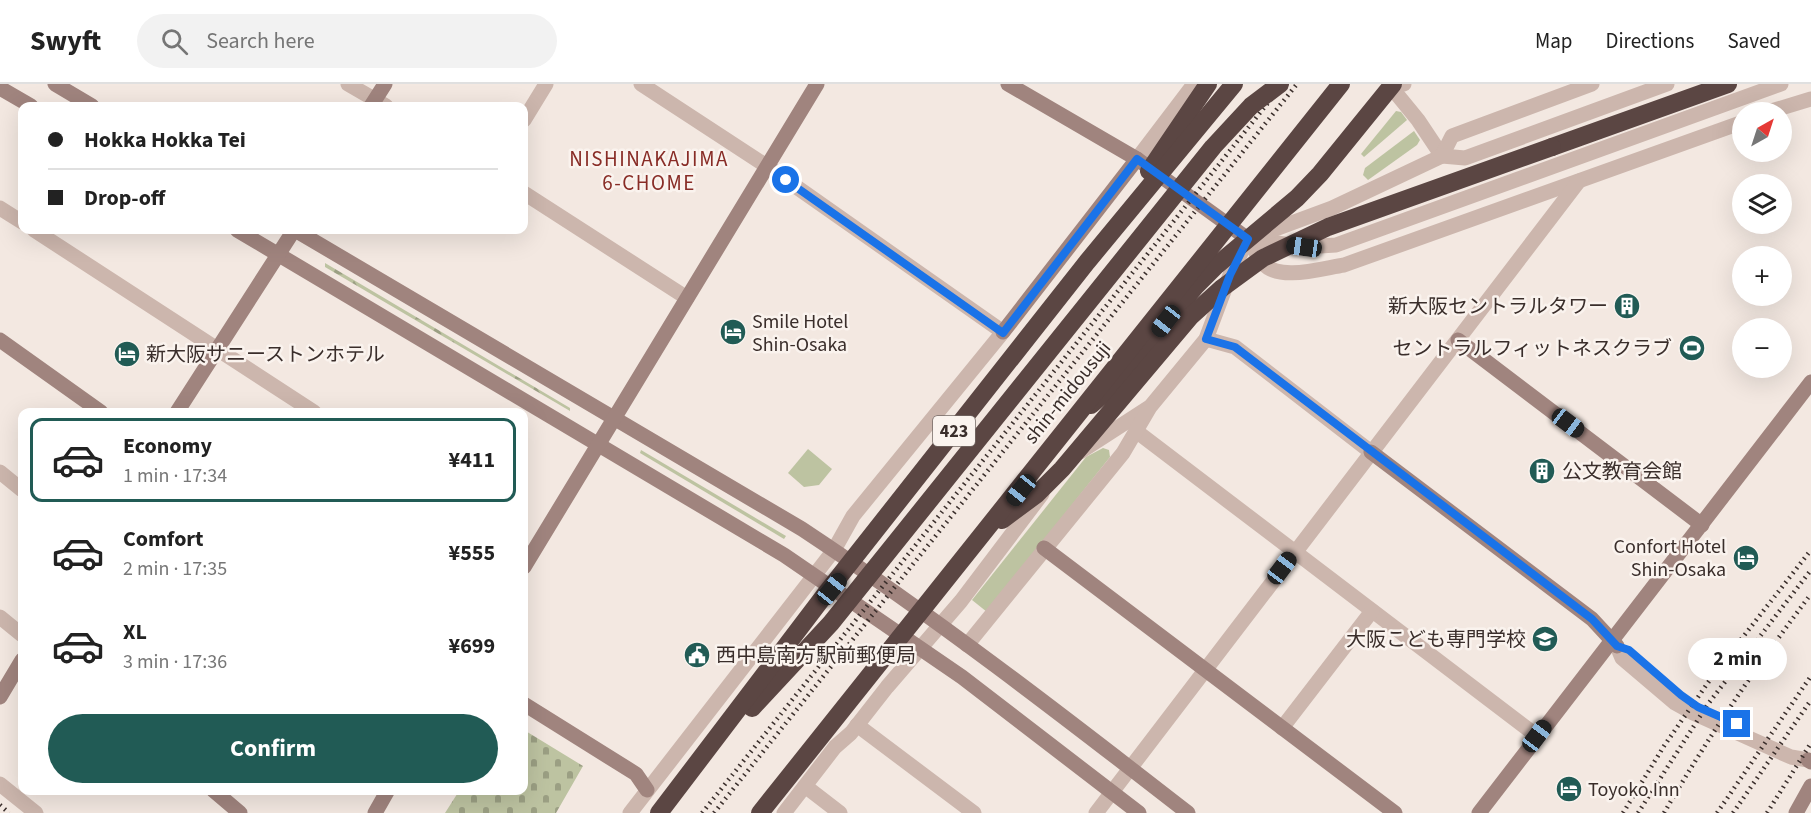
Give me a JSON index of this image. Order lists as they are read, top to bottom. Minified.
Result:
{"streets":{"highway":["shin-midousuji","423"]},"districts":["NISHINAKAJIMA 6-CHOME"],"places":{"building":["新大阪セントラルタワー","公文教育会館"],"hotel":["Smile Hotel Shin-Osaka","新大阪サニーストンホテル","Confort Hotel Shin-Osaka","Toyoko Inn"],"sports":["セントラルフィットネスクラブ"],"school or university":["大阪こども専門学校"],"public building":["西中島南方駅前郵便局"]},"north":"top right","page":{"header":"Swyft","search":"Search here","nav":["Map","Directions","Saved"],"map_buttons":["+","−"],"banner":["Hokka Hokka Tei","Drop-off"],"list":[{"name":"Economy","note":"1 min · 17:34","value":"¥411"},{"name":"Comfort","note":"2 min · 17:35","value":"¥555"},{"name":"XL","note":"3 min · 17:36","value":"¥699"}],"bubble":"2 min","buttons":"Confirm"}}
